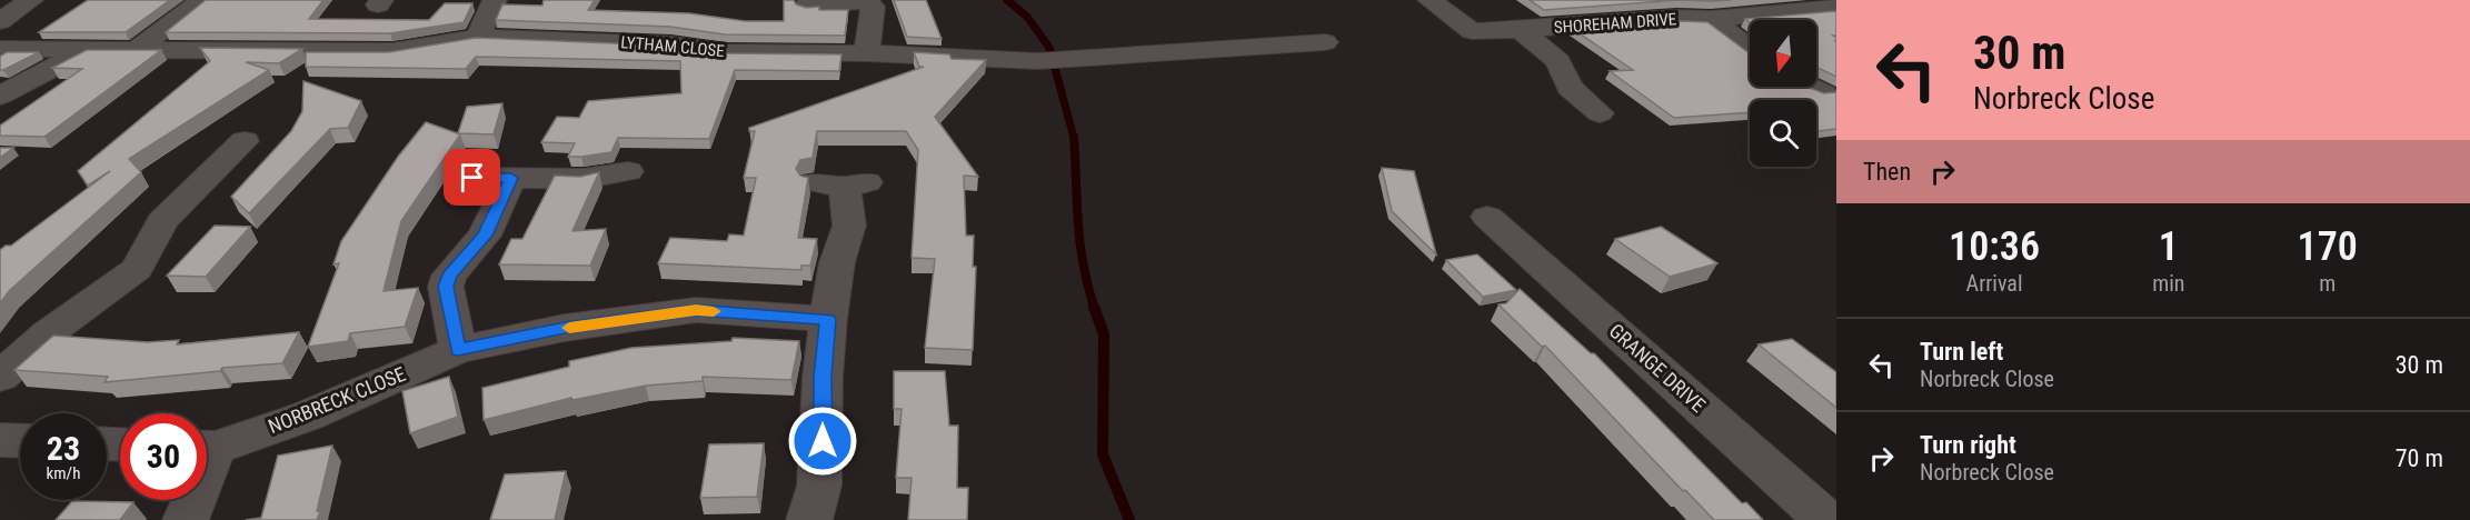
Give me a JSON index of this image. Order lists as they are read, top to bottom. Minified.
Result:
{"streets":{"street":["SHOREHAM DRIVE","LYTHAM CLOSE","GRANGE DRIVE","NORBRECK CLOSE"]},"north":"bottom","page":{"turn":["30 m","Norbreck Close"],"then":"Then","eta":["10:36","Arrival","1","min","170","m"],"list":[{"name":"Turn left","note":"Norbreck Close","value":"30 m"},{"name":"Turn right","note":"Norbreck Close","value":"70 m"}],"speed":"23 km/h","limit":"30"}}
